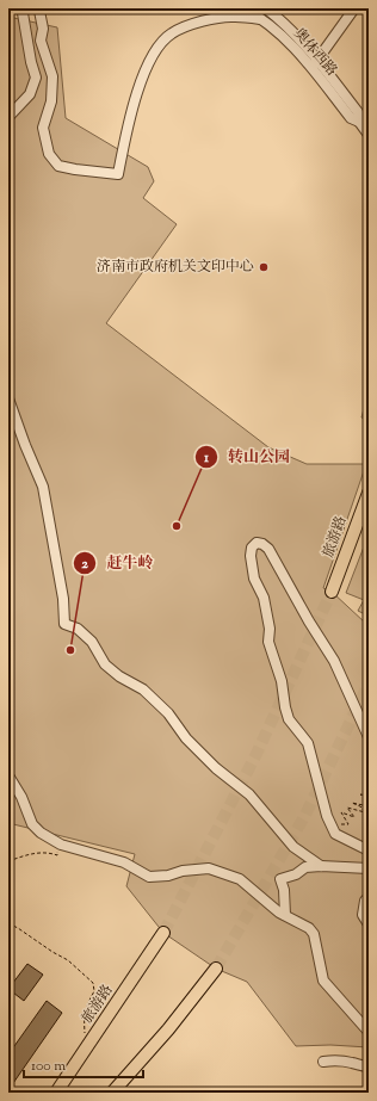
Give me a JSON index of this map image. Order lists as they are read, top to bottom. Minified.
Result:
{"streets":{"main road":["旅游路"],"street":["奥体西路"]},"places":["济南市政府机关文印中心","转山公园","赶牛岭"],"scale_bar":"100 m"}
